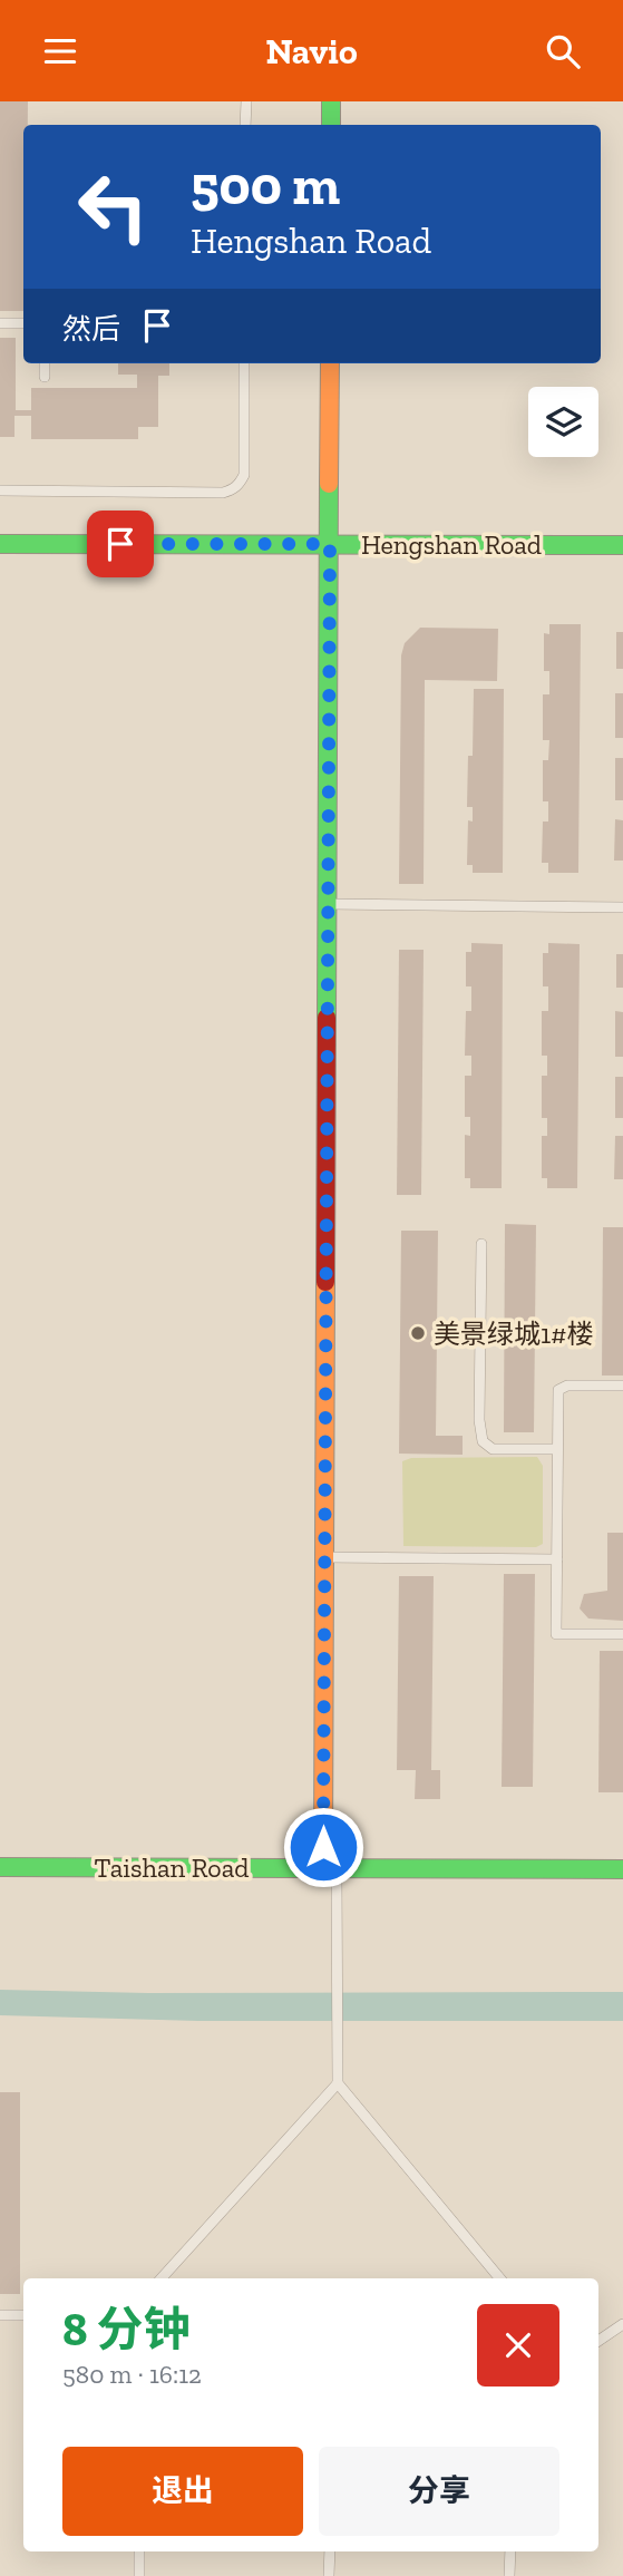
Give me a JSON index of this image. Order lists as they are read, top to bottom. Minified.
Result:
{"streets":{"street":["Hengshan Road","Taishan Road"]},"places":["美景绿城1#楼"],"page":{"header":"Navio","turn":["500 m","Hengshan Road"],"then":"然后","heading":["8 分钟","580 m · 16:12"],"buttons":["退出","分享"]}}
